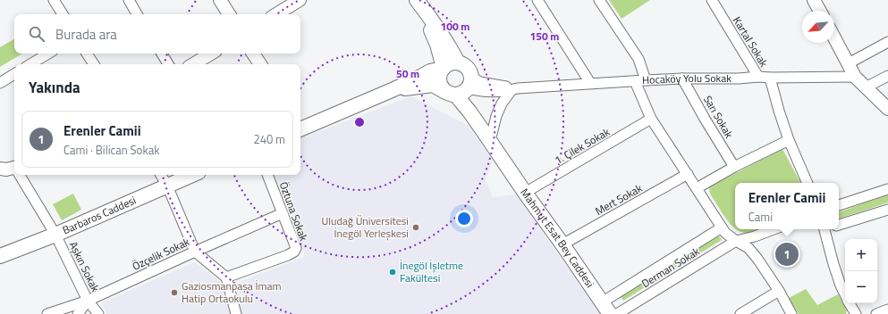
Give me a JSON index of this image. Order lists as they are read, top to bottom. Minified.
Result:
{"streets":{"main road":["Barbaros Caddesi","Mahmut Esat Bey Caddesi"],"street":["Kartal Sokak","Hocaköy Yolu Sokak","Sarı Sokak","1. Çilek Sokak","Mert Sokak","Öztuna Sokak","Özçelik Sokak","Aşkın Sokak","Derman Sokak"]},"crossings":[["Kartal Sokak","Hocaköy Yolu Sokak"],["Hocaköy Yolu Sokak","Sarı Sokak"],["1. Çilek Sokak","Mahmut Esat Bey Caddesi"],["Mert Sokak","Mahmut Esat Bey Caddesi"],["Öztuna Sokak","Özçelik Sokak"],["Barbaros Caddesi","Aşkın Sokak"],["Özçelik Sokak","Aşkın Sokak"]],"places":["Uludağ Üniversitesi İnegöl Yerleşkesi","İnegöl İşletme Fakültesi","Gaziosmanpaşa İmam Hatip Ortaokulu"],"north":"bottom left","page":{"search":"Burada ara","heading":"Yakında","list":[{"mark":"1","name":"Erenler Camii","note":"Cami · Bilican Sokak","value":"240 m"}],"popup":["Erenler Camii","Cami"],"map_buttons":["+","−"],"pins":"1"},"rings":["100 m","150 m","50 m"]}
